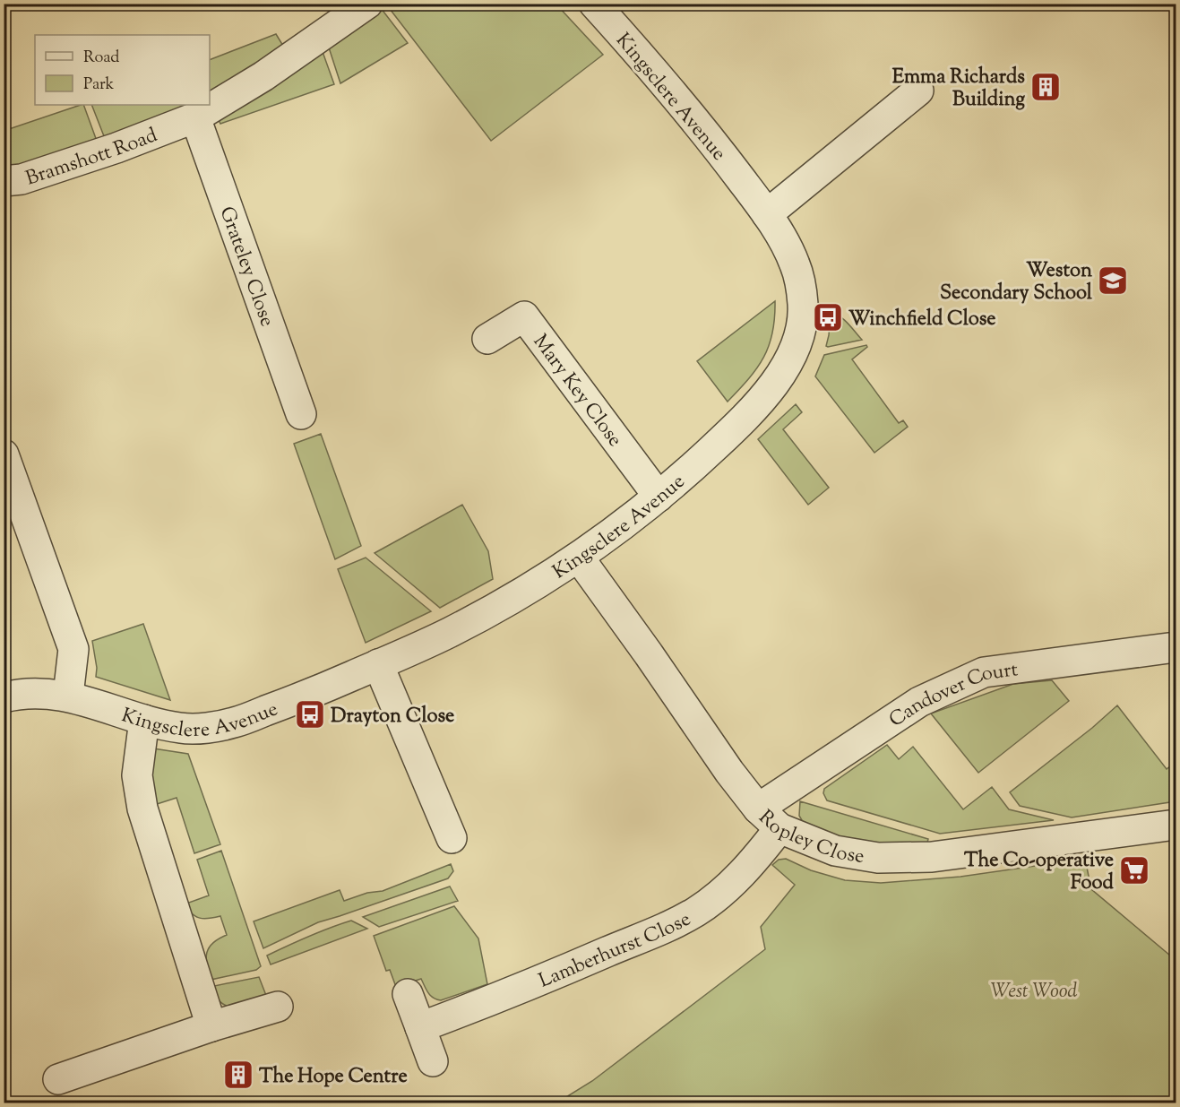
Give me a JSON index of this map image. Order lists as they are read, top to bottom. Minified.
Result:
{"streets":{"street":["Kingsclere Avenue","Bramshott Road","Grateley Close","Mary Key Close","Candover Court","Ropley Close","Lamberhurst Close"]},"crossings":[["Kingsclere Avenue","Mary Key Close"],["Kingsclere Avenue","Ropley Close"],["Bramshott Road","Grateley Close"],["Candover Court","Ropley Close"],["Ropley Close","Lamberhurst Close"]],"parks":["West Wood"],"places":{"building":["Emma Richards Building","The Hope Centre"],"school or university":["Weston Secondary School"],"bus stop":["Winchfield Close","Drayton Close"],"supermarket":["The Co-operative Food"]},"legend":["Road","Park"]}
